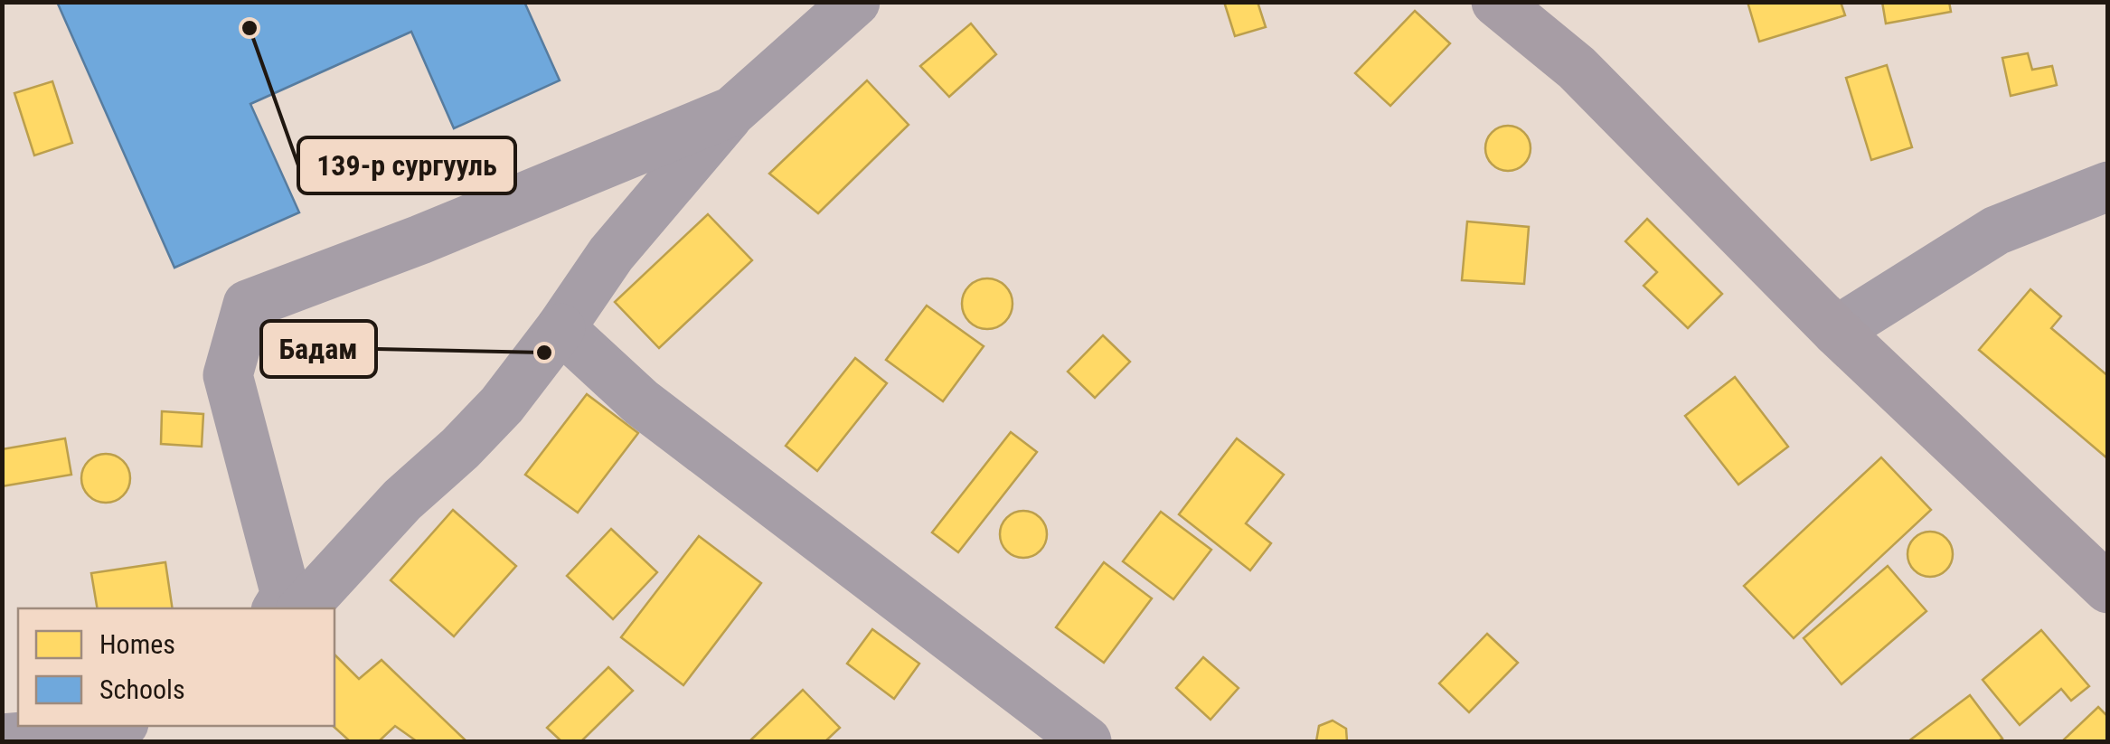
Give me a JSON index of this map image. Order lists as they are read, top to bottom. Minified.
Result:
{"places":["139-р сургууль","Бадам"],"legend":["Homes","Schools"]}
